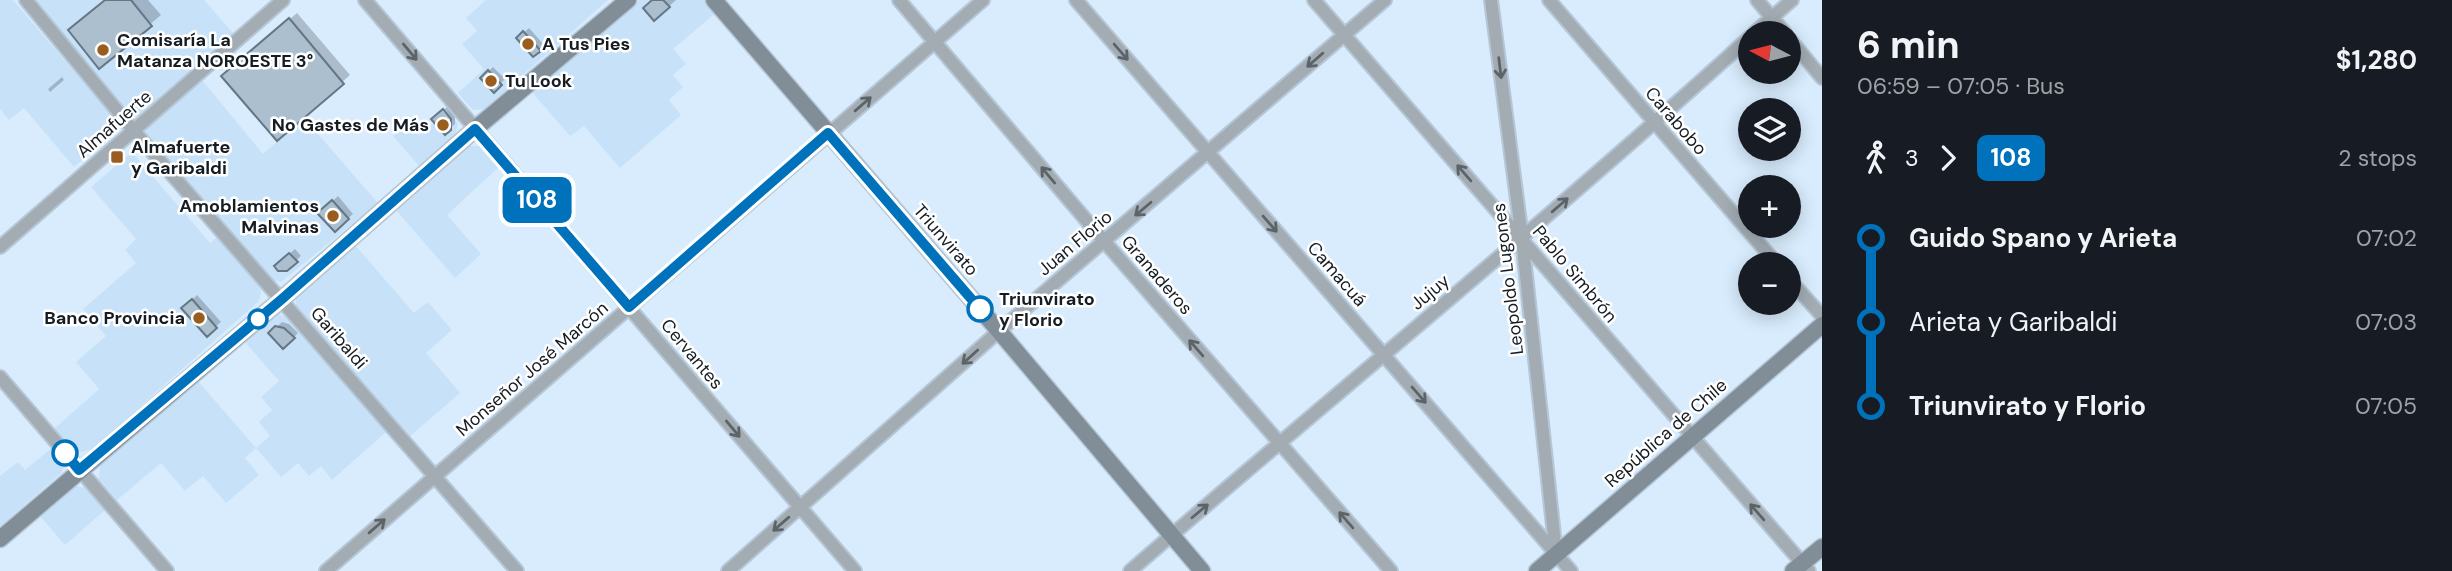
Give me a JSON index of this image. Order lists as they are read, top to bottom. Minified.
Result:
{"streets":{"street":["Carabobo","Almafuerte","Triunvirato","Juan Florio","Camacuá","Pablo Simbrón","Granaderos","Leopoldo Lugones","Jujuy","Garibaldi","Cervantes","Monseñor José Marcón","República de Chile"]},"crossings":[["Carabobo","Jujuy"],["Almafuerte","Garibaldi"],["Triunvirato","Juan Florio"],["Triunvirato","Jujuy"],["Triunvirato","Monseñor José Marcón"],["Juan Florio","Camacuá"],["Juan Florio","Pablo Simbrón"],["Juan Florio","Granaderos"],["Juan Florio","Cervantes"],["Camacuá","Leopoldo Lugones"],["Camacuá","Jujuy"],["Camacuá","República de Chile"],["Pablo Simbrón","Leopoldo Lugones"],["Pablo Simbrón","Jujuy"],["Pablo Simbrón","República de Chile"],["Granaderos","Jujuy"],["Granaderos","Monseñor José Marcón"],["Leopoldo Lugones","Jujuy"],["Leopoldo Lugones","República de Chile"],["Garibaldi","Monseñor José Marcón"],["Cervantes","Monseñor José Marcón"]],"one_way":["Juan Florio","Camacuá","Pablo Simbrón","Granaderos","Leopoldo Lugones","Jujuy","Cervantes"],"places":{"other":["A Tus Pies","Comisaría La Matanza NOROESTE 3°","Tu Look","No Gastes de Más","Amoblamientos Malvinas","Triunvirato y Florio","Banco Provincia"],"transit":["Almafuerte y Garibaldi"]},"lines":["bus line 108"],"north":"left","page":{"on_map":"108","heading":["6 min","06:59 – 07:05 · Bus","$1,280"],"map_buttons":["+","−"],"legs":["3","108","2 stops"],"list":[{"name":"Guido Spano y Arieta","value":"07:02"},{"name":"Arieta y Garibaldi","value":"07:03"},{"name":"Triunvirato y Florio","value":"07:05"}]}}
